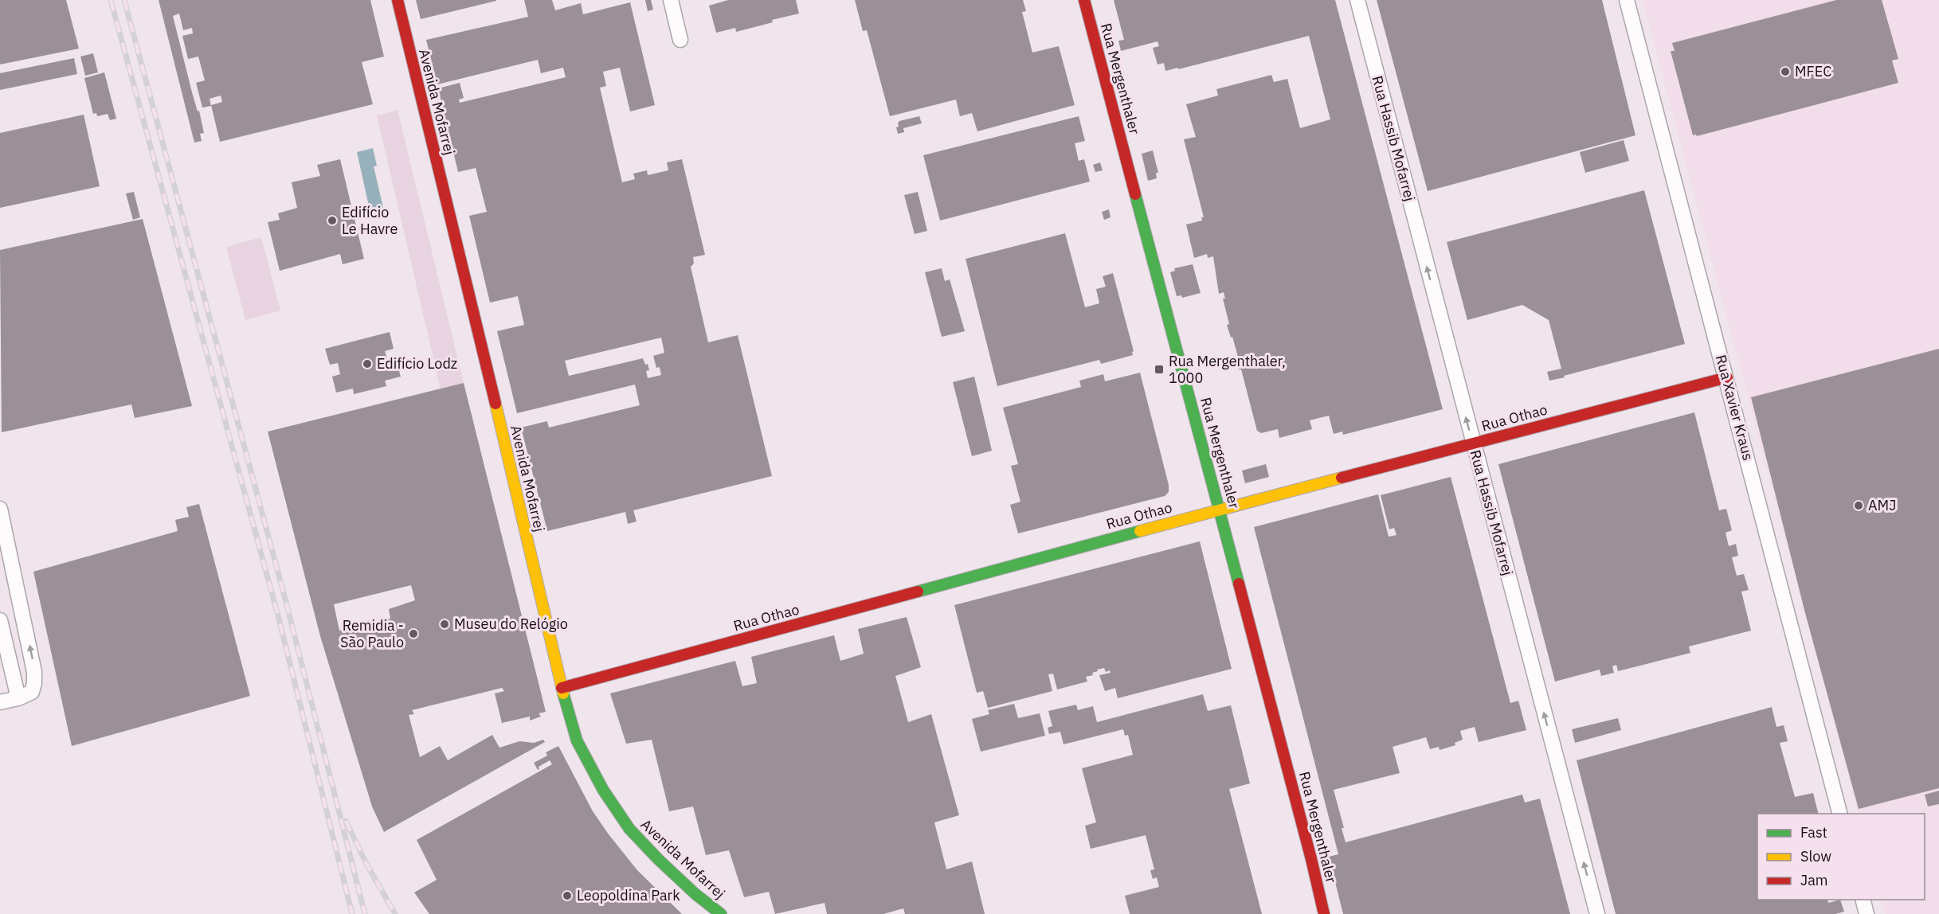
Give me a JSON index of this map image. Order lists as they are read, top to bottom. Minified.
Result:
{"streets":{"street":["Rua Mergenthaler","Avenida Mofarrej","Rua Hassib Mofarrej","Rua Xavier Kraus","Rua Othao"]},"crossings":[["Rua Mergenthaler","Rua Othao"],["Avenida Mofarrej","Rua Othao"],["Rua Hassib Mofarrej","Rua Othao"],["Rua Xavier Kraus","Rua Othao"]],"one_way":["Rua Hassib Mofarrej"],"places":{"other":["MFEC","Edifício Le Havre","Edifício Lodz","AMJ","Museu do Relógio","Remidia - São Paulo","Leopoldina Park"],"transit":["Rua Mergenthaler, 1000"]},"legend":["Fast","Slow","Jam"]}
